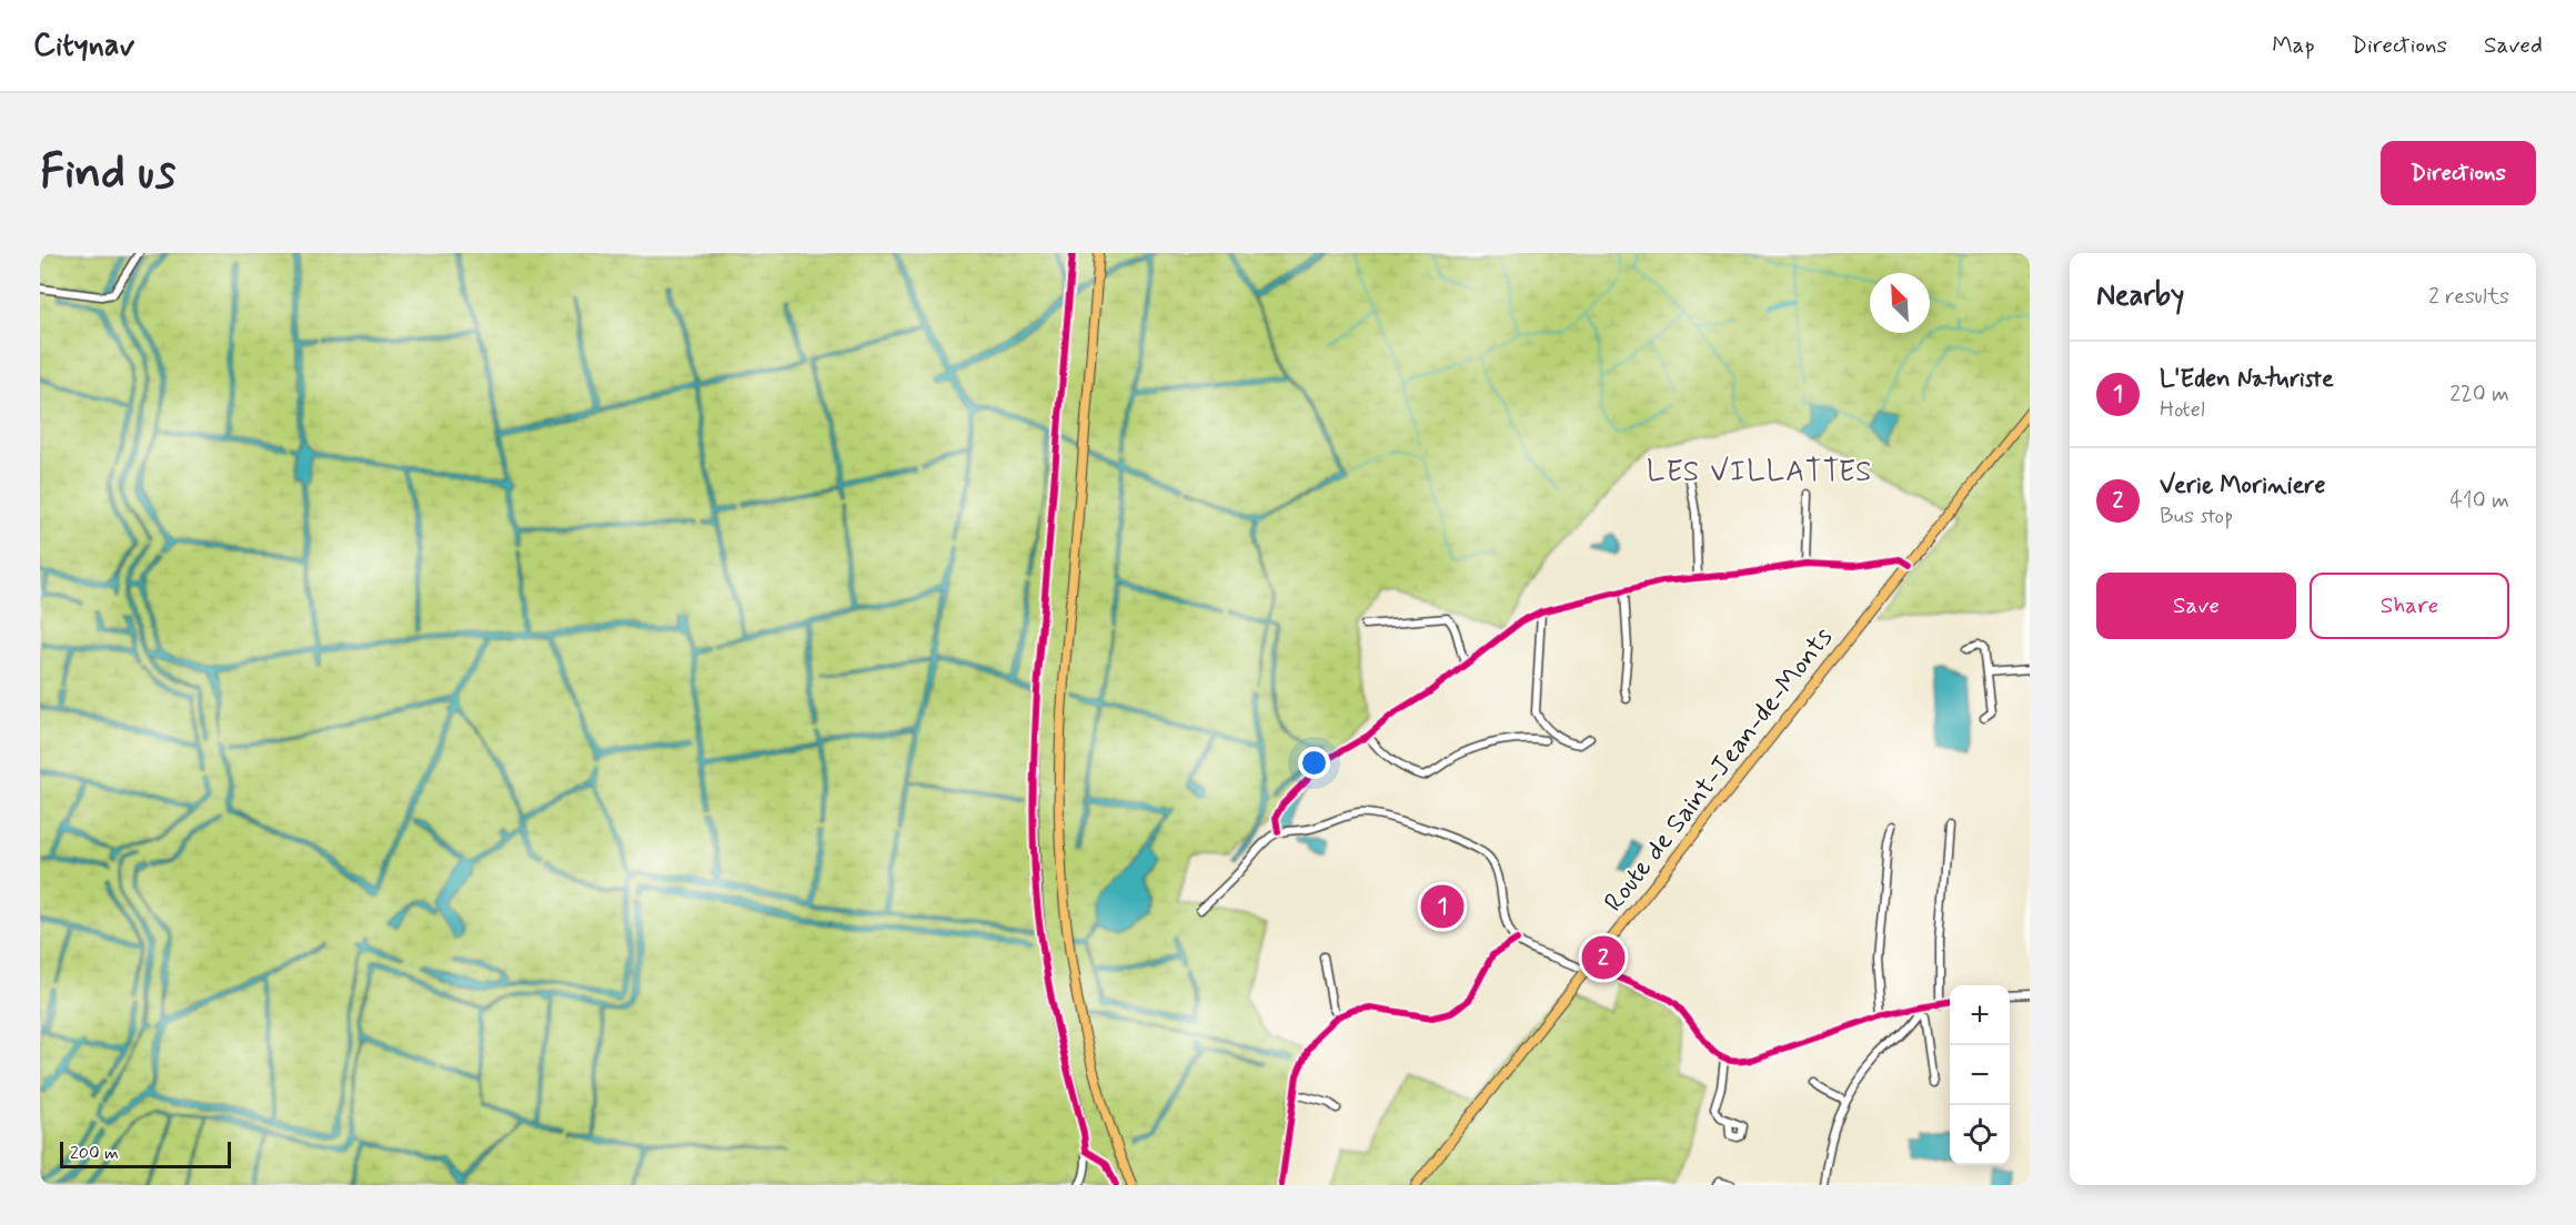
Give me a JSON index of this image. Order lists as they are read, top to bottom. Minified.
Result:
{"streets":{"main road":["Route de Saint-Jean-de-Monts"]},"districts":["LES VILLATTES"],"scale_bar":"200 m","north":"top left","page":{"header":"Citynav","nav":["Map","Directions","Saved"],"buttons":["Directions",["Save","Share"]],"title":"Find us","heading":["Nearby","2 results"],"list":[{"mark":"1","name":"L'Eden Naturiste","note":"Hotel","value":"220 m"},{"mark":"2","name":"Verie Moriniere","note":"Bus stop","value":"410 m"}],"pins":["1","2"],"map_buttons":["+","−"],"scale":"200 m"}}
